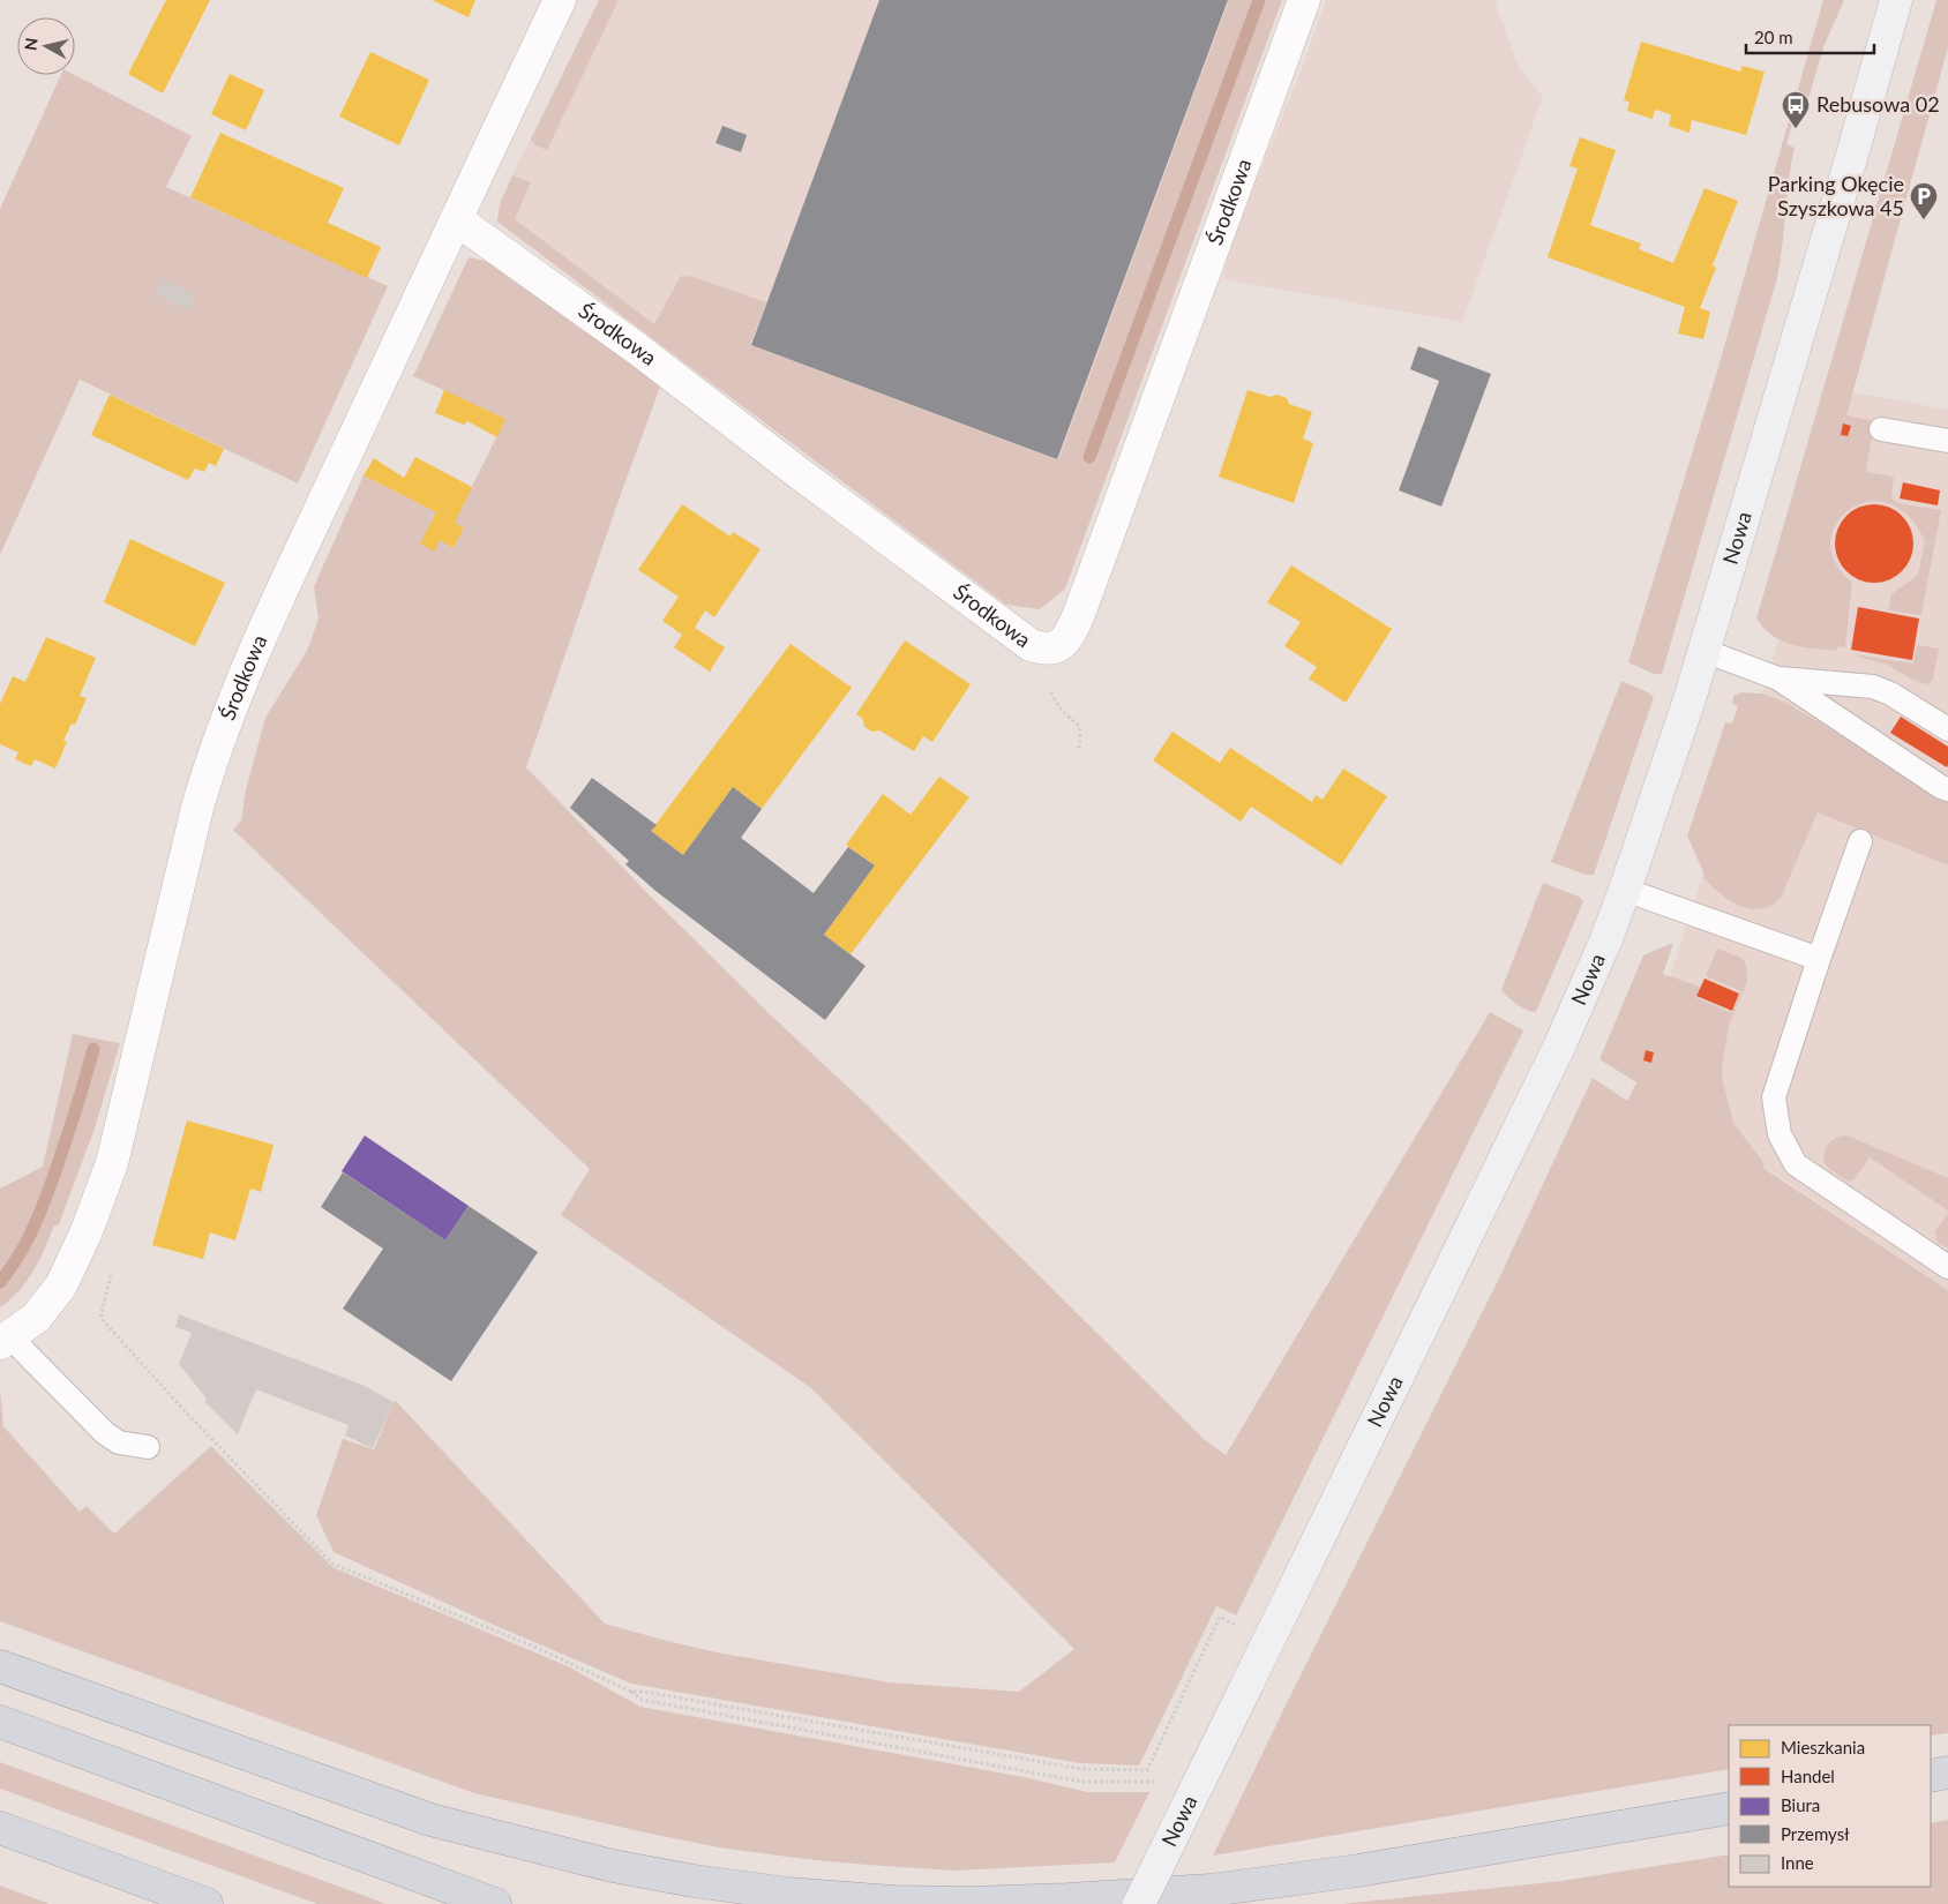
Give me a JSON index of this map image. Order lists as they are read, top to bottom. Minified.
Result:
{"streets":{"street":["Środkowa","Nowa"]},"places":{"bus stop":["Rebusowa 02"],"parking":["Parking Okęcie Szyszkowa 45"]},"legend":["Mieszkania","Handel","Biura","Przemysł","Inne"],"scale_bar":"20 m","north":"left"}
